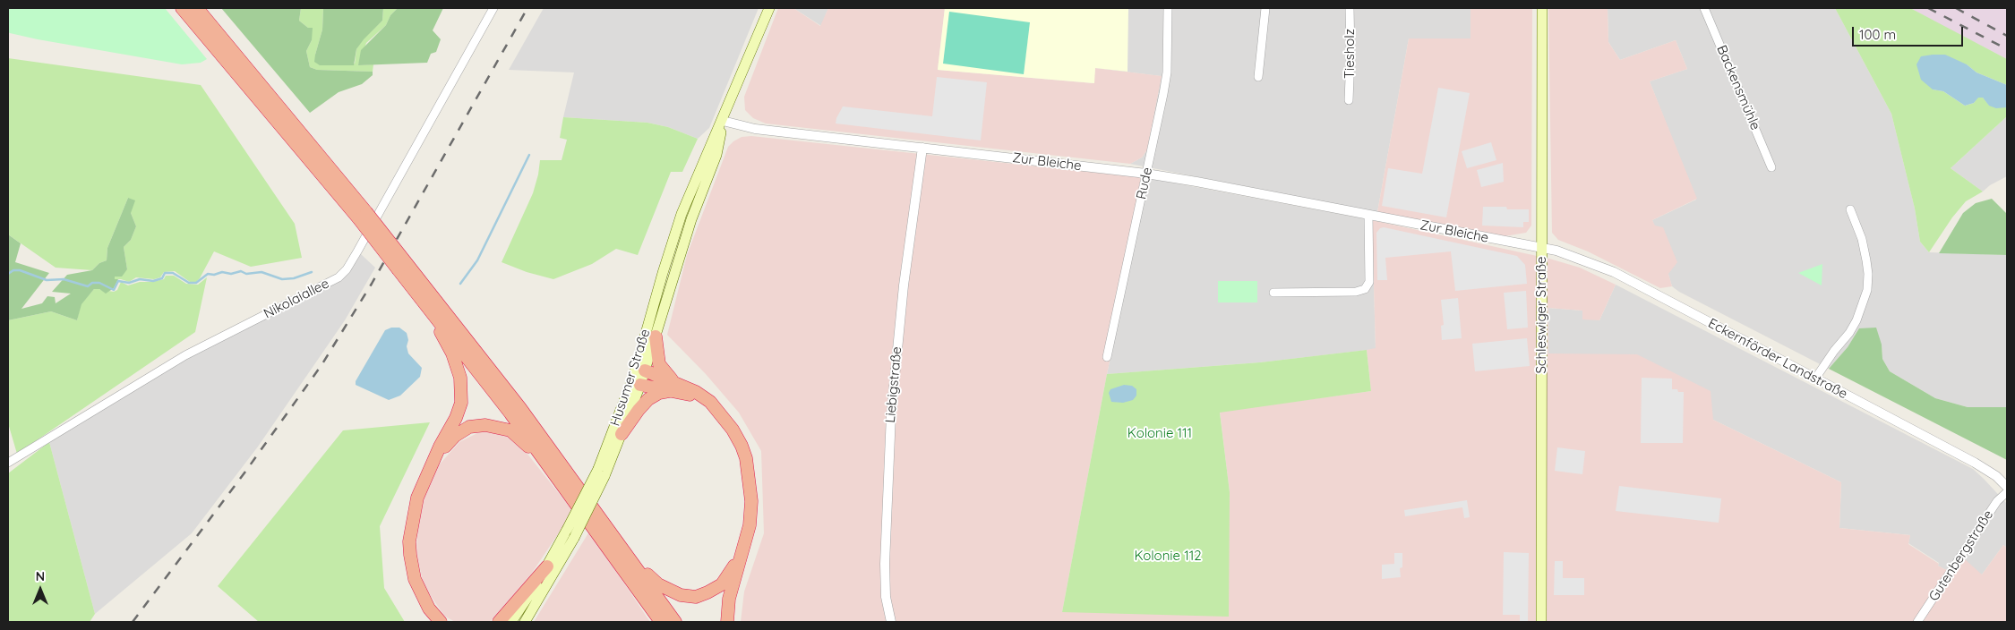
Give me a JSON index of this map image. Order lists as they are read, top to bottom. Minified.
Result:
{"streets":{"main road":["Schleswiger Straße","Husumer Straße"],"street":["Tiesholz","Backensmühle","Zur Bleiche","Rude","Nikolaiallee","Eckernförder Landstraße","Liebigstraße","Gutenbergstraße"]},"crossings":[["Zur Bleiche","Rude"],["Zur Bleiche","Schleswiger Straße"],["Zur Bleiche","Eckernförder Landstraße"],["Zur Bleiche","Husumer Straße"],["Zur Bleiche","Liebigstraße"],["Schleswiger Straße","Eckernförder Landstraße"]],"parks":["Kolonie 111","Kolonie 112"],"scale_bar":"100 m","north":"top"}
